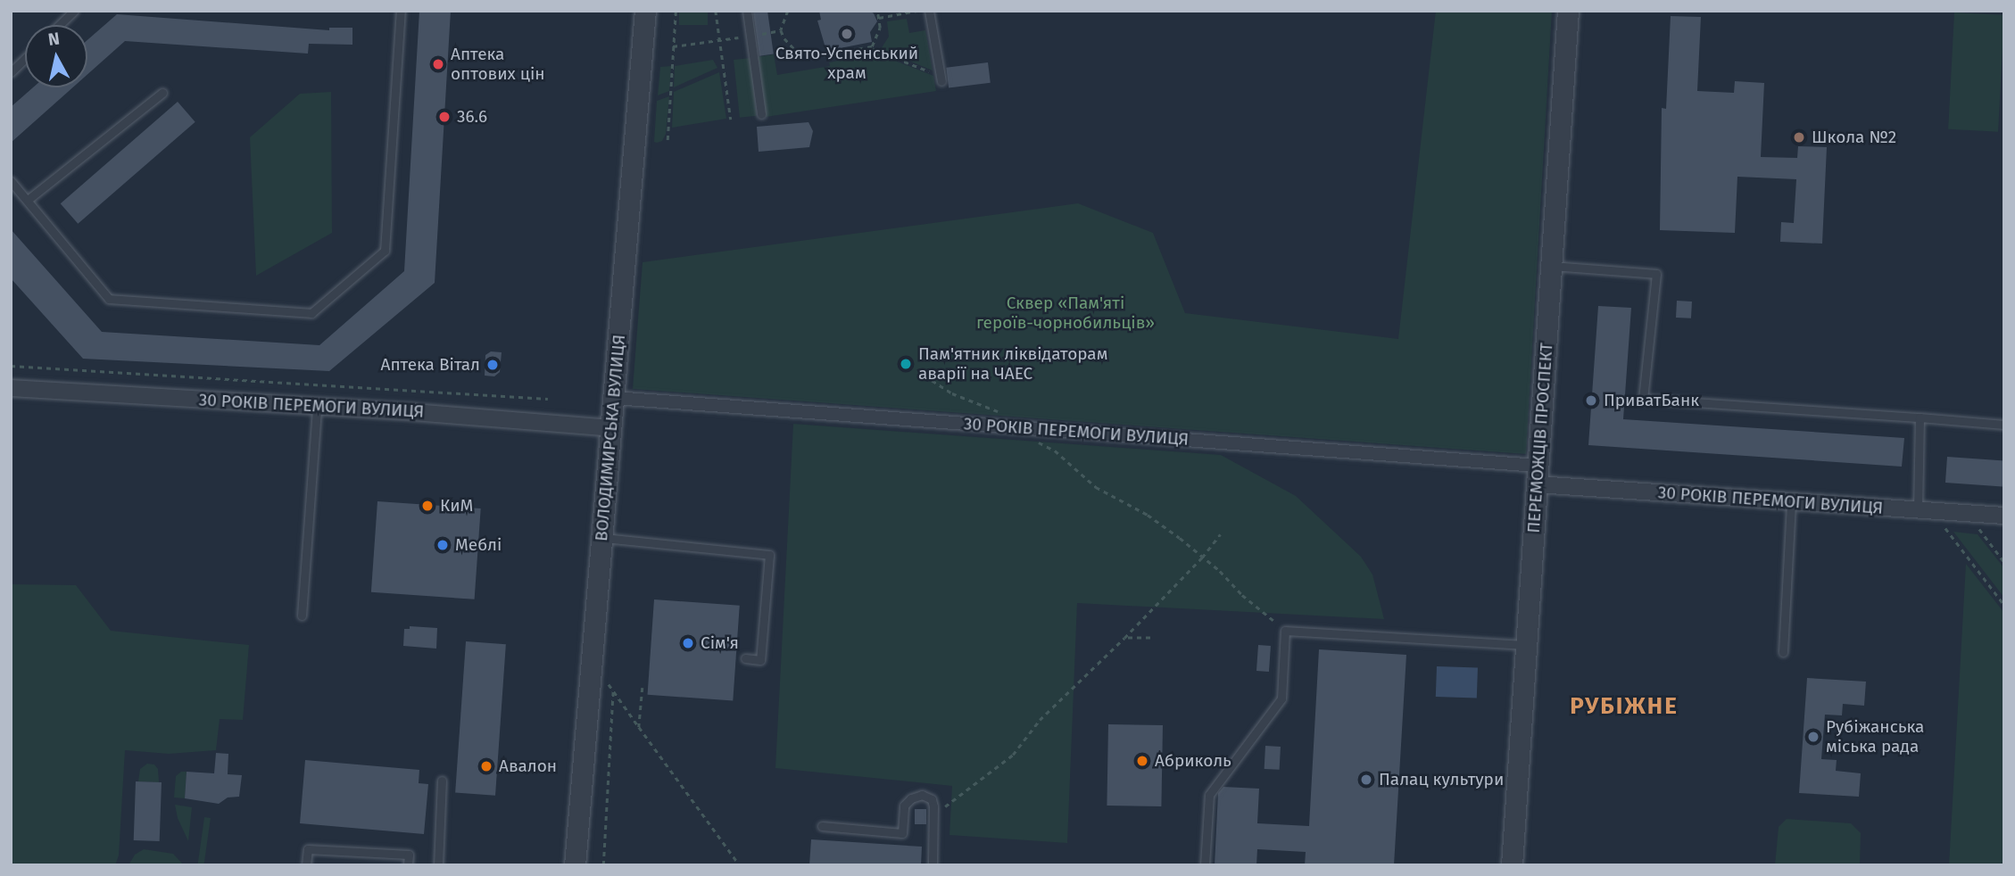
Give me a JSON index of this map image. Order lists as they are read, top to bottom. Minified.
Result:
{"streets":{"street":["30 РОКІВ ПЕРЕМОГИ ВУЛИЦЯ","ВОЛОДИМИРСЬКА ВУЛИЦЯ","ПЕРЕМОЖЦІВ ПРОСПЕКТ"]},"crossings":[["30 РОКІВ ПЕРЕМОГИ ВУЛИЦЯ","ВОЛОДИМИРСЬКА ВУЛИЦЯ"],["30 РОКІВ ПЕРЕМОГИ ВУЛИЦЯ","ПЕРЕМОЖЦІВ ПРОСПЕКТ"]],"districts":["РУБІЖНЕ"],"parks":["Сквер «Пам'яті героїв-чорнобильців»"],"places":["Свято-Успенський храм","Аптека оптових цін","36.6","Школа №2","Пам'ятник ліквідаторам аварії на ЧАЕС","Аптека Вітал","ПриватБанк","КиМ","Меблі","Сім'я","Рубіжанська міська рада","Абриколь","Авалон","Палац культури"],"north":"top"}
